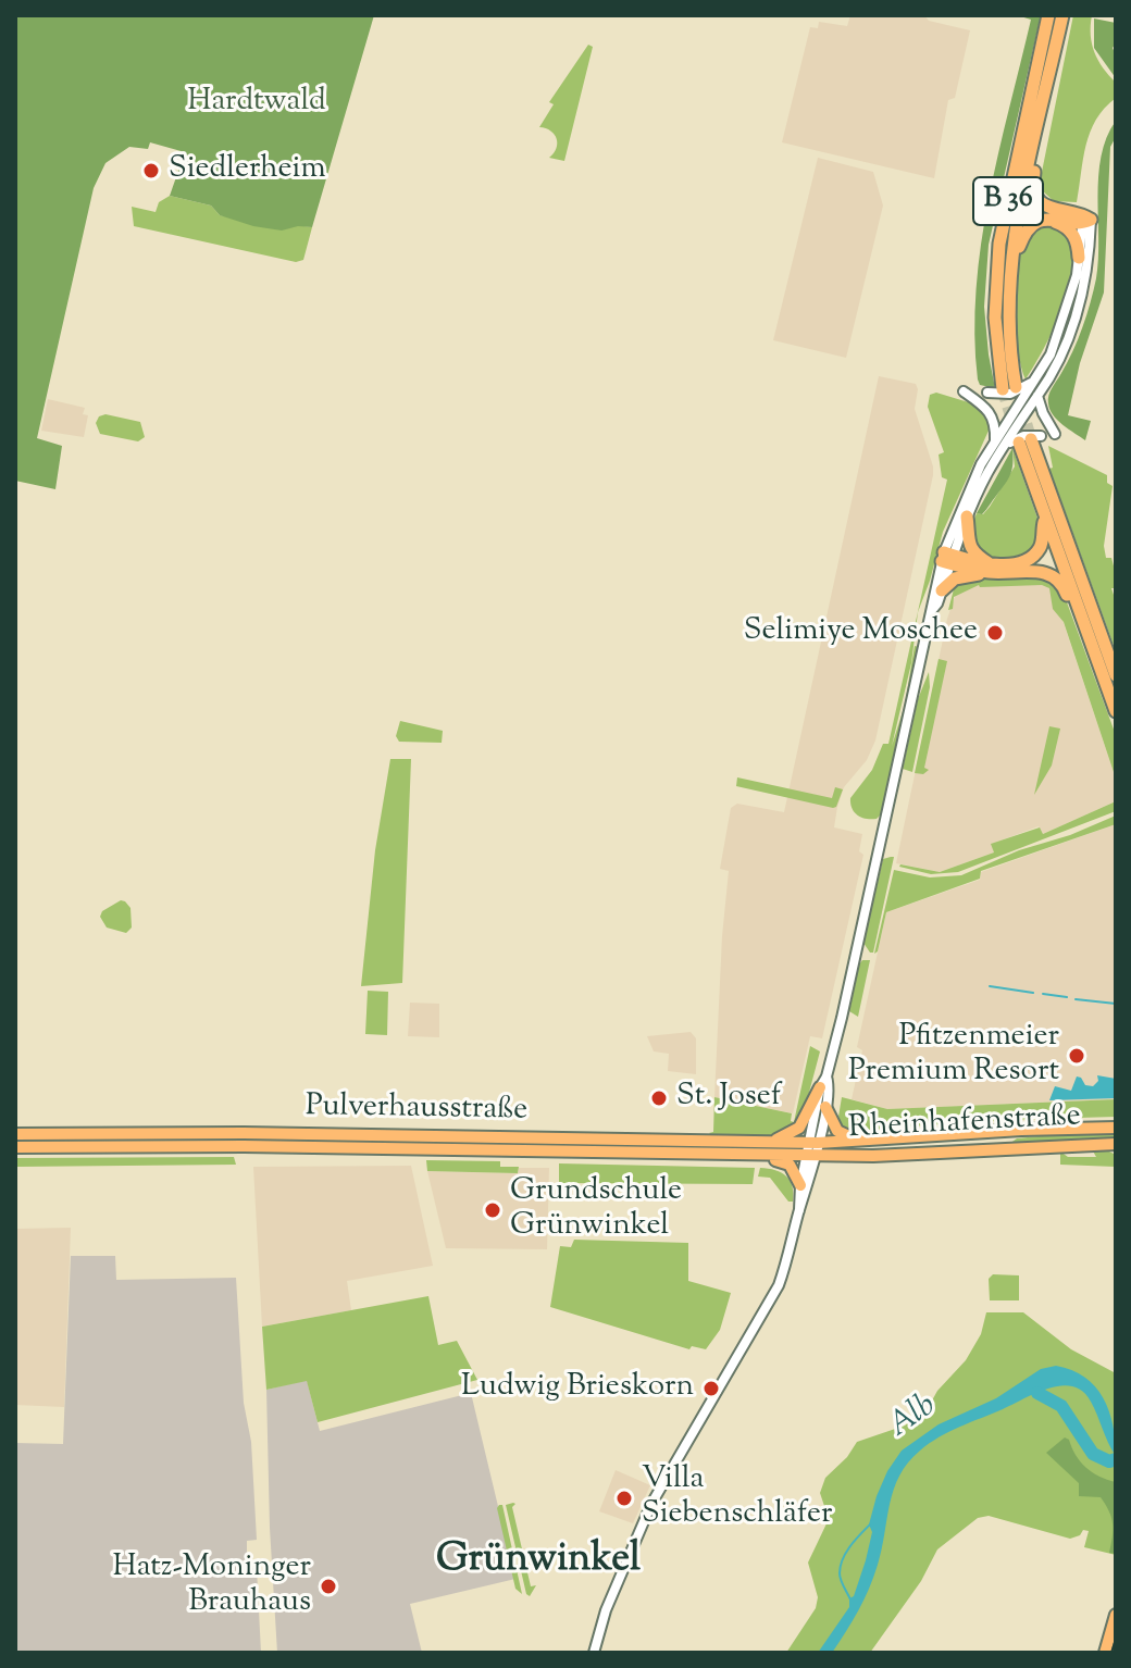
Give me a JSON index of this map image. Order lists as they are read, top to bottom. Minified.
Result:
{"streets":{"highway":["B 36"],"main road":["Pulverhausstraße","Rheinhafenstraße"]},"crossings":[["Pulverhausstraße","Rheinhafenstraße"]],"districts":["Grünwinkel"],"water":["Alb"],"parks":["Hardtwald"],"places":["Siedlerheim","Selimiye Moschee","Pfitzenmeier Premium Resort","St. Josef","Grundschule Grünwinkel","Ludwig Brieskorn","Villa Siebenschläfer","Hatz-Moninger Brauhaus"]}
